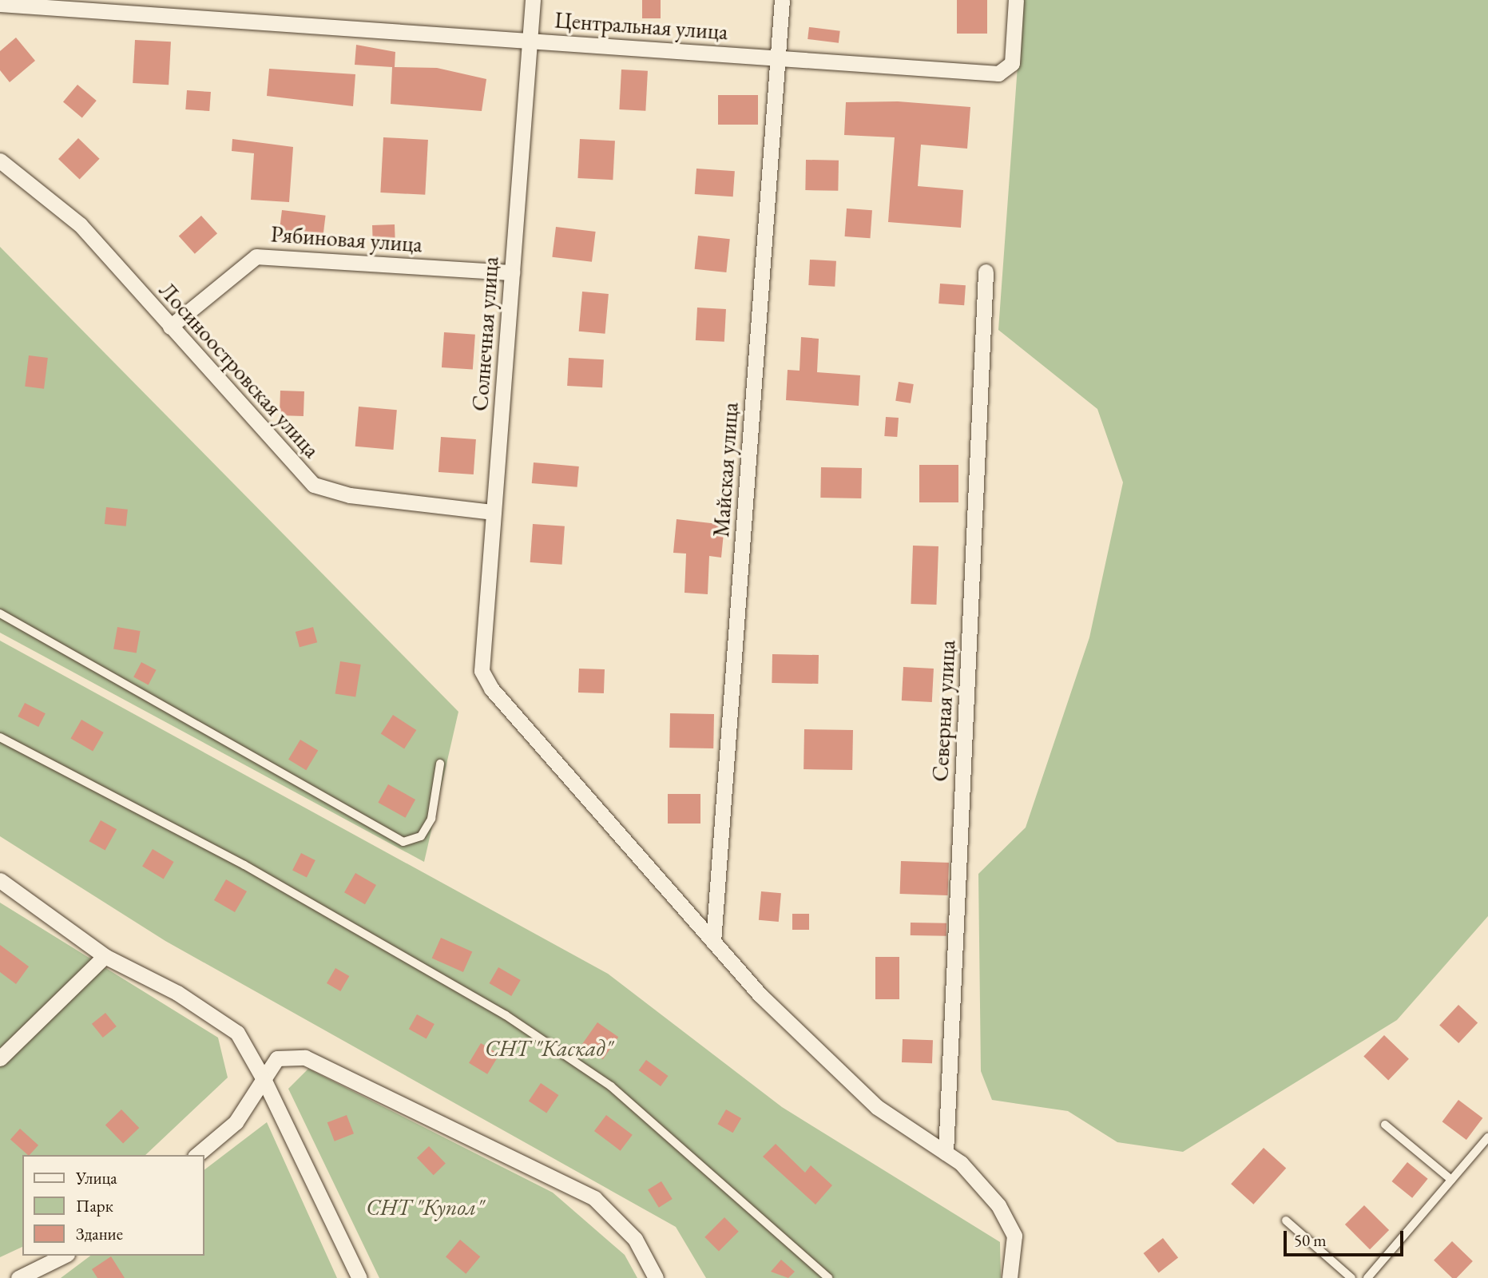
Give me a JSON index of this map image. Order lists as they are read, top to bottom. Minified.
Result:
{"streets":{"street":["Центральная улица","Рябиновая улица","Солнечная улица","Лосиноостровская улица","Майская улица","Северная улица"]},"crossings":[["Центральная улица","Солнечная улица"],["Центральная улица","Майская улица"],["Рябиновая улица","Солнечная улица"],["Рябиновая улица","Лосиноостровская улица"],["Солнечная улица","Лосиноостровская улица"],["Солнечная улица","Майская улица"]],"parks":["СНТ \"Каскад\"","СНТ \"Купол\""],"legend":["Улица","Парк","Здание"],"scale_bar":"50 m"}
